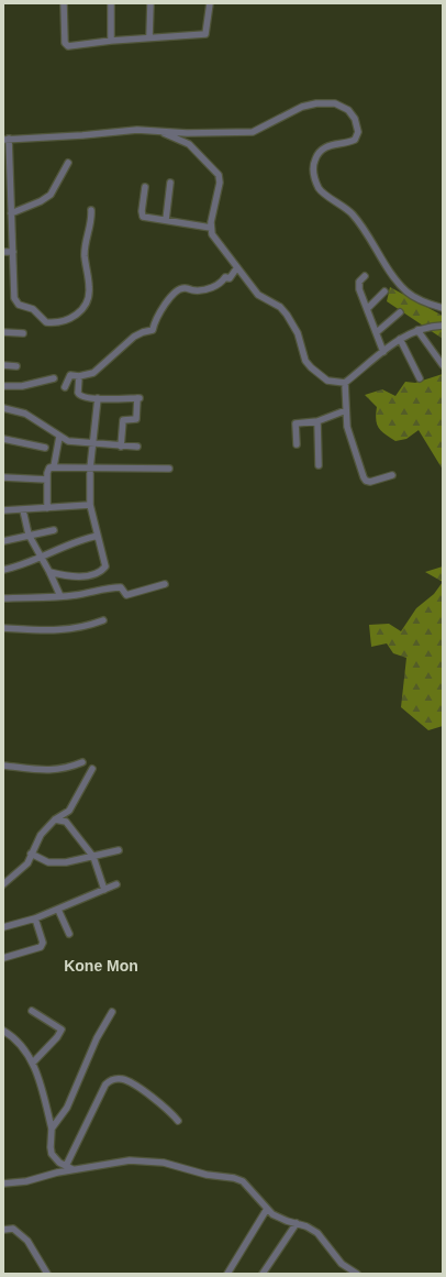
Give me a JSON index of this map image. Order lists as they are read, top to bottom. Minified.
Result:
{"districts":["Kone Mon"]}
